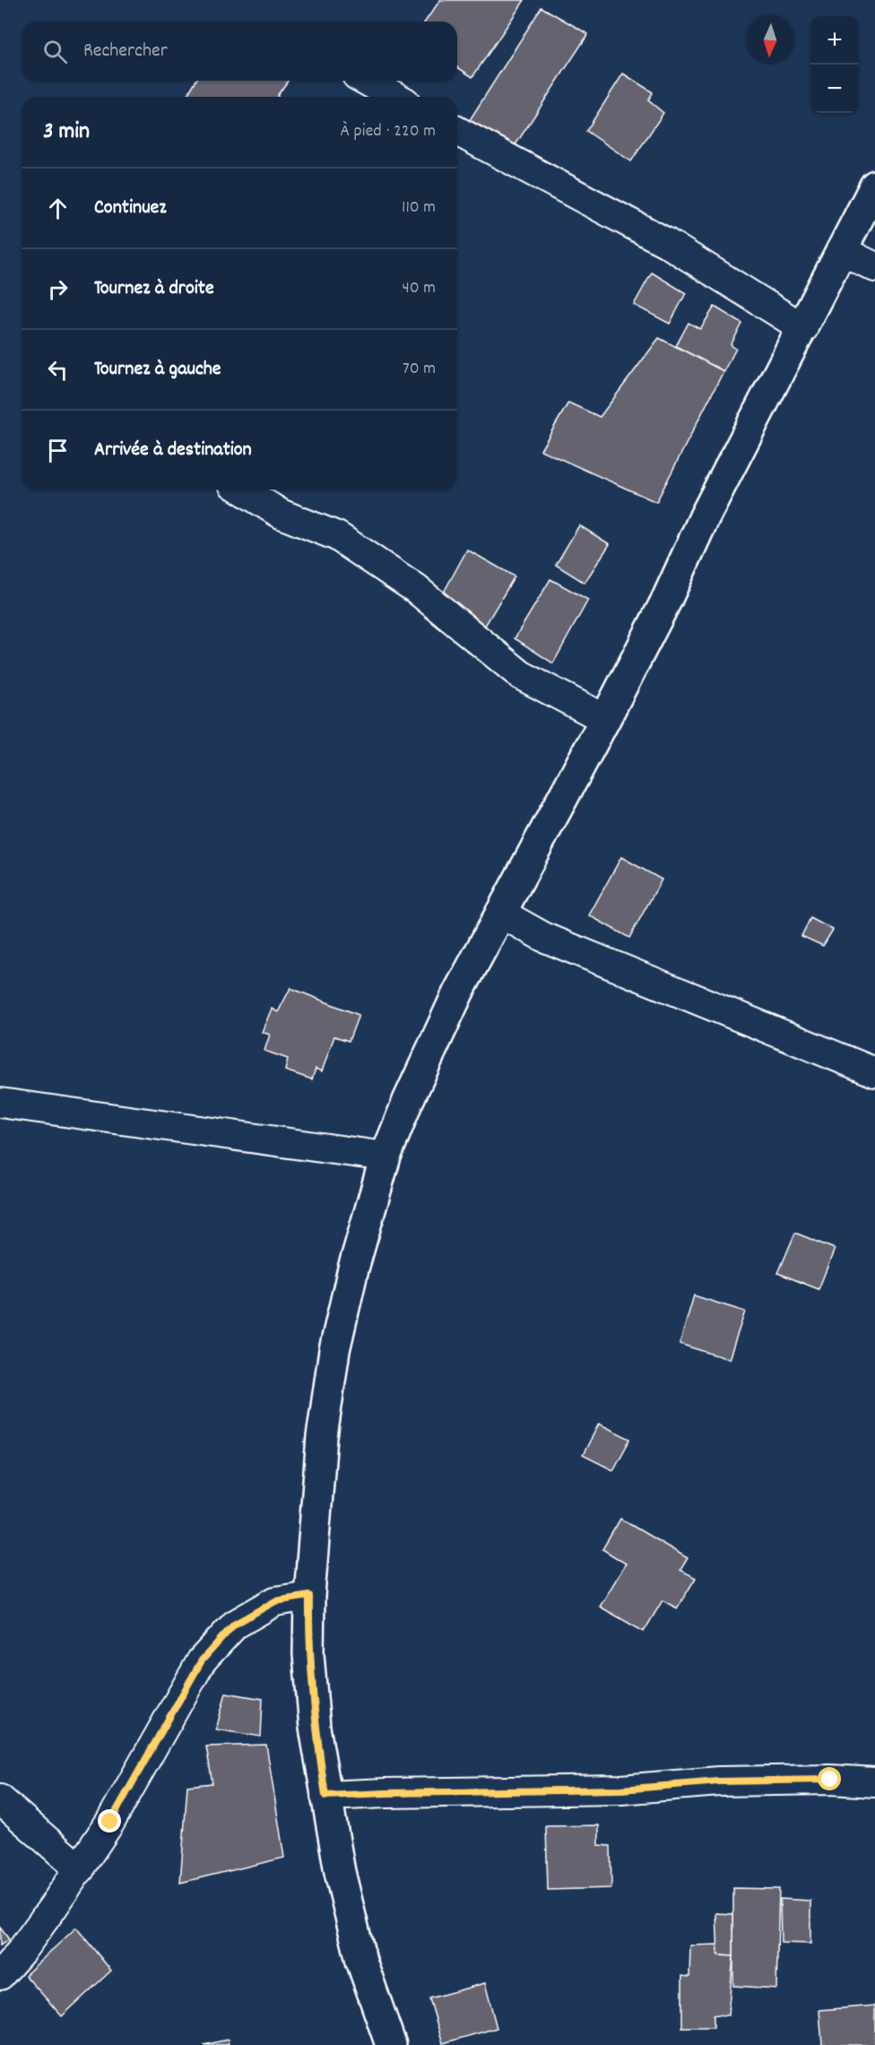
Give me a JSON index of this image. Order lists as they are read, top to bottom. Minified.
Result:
{"north":"bottom","page":{"map_buttons":["+","−"],"search":"Rechercher","heading":["3 min","À pied · 220 m"],"list":[["Continuez","110 m"],["Tournez à droite","40 m"],["Tournez à gauche","70 m"],"Arrivée à destination"]}}
